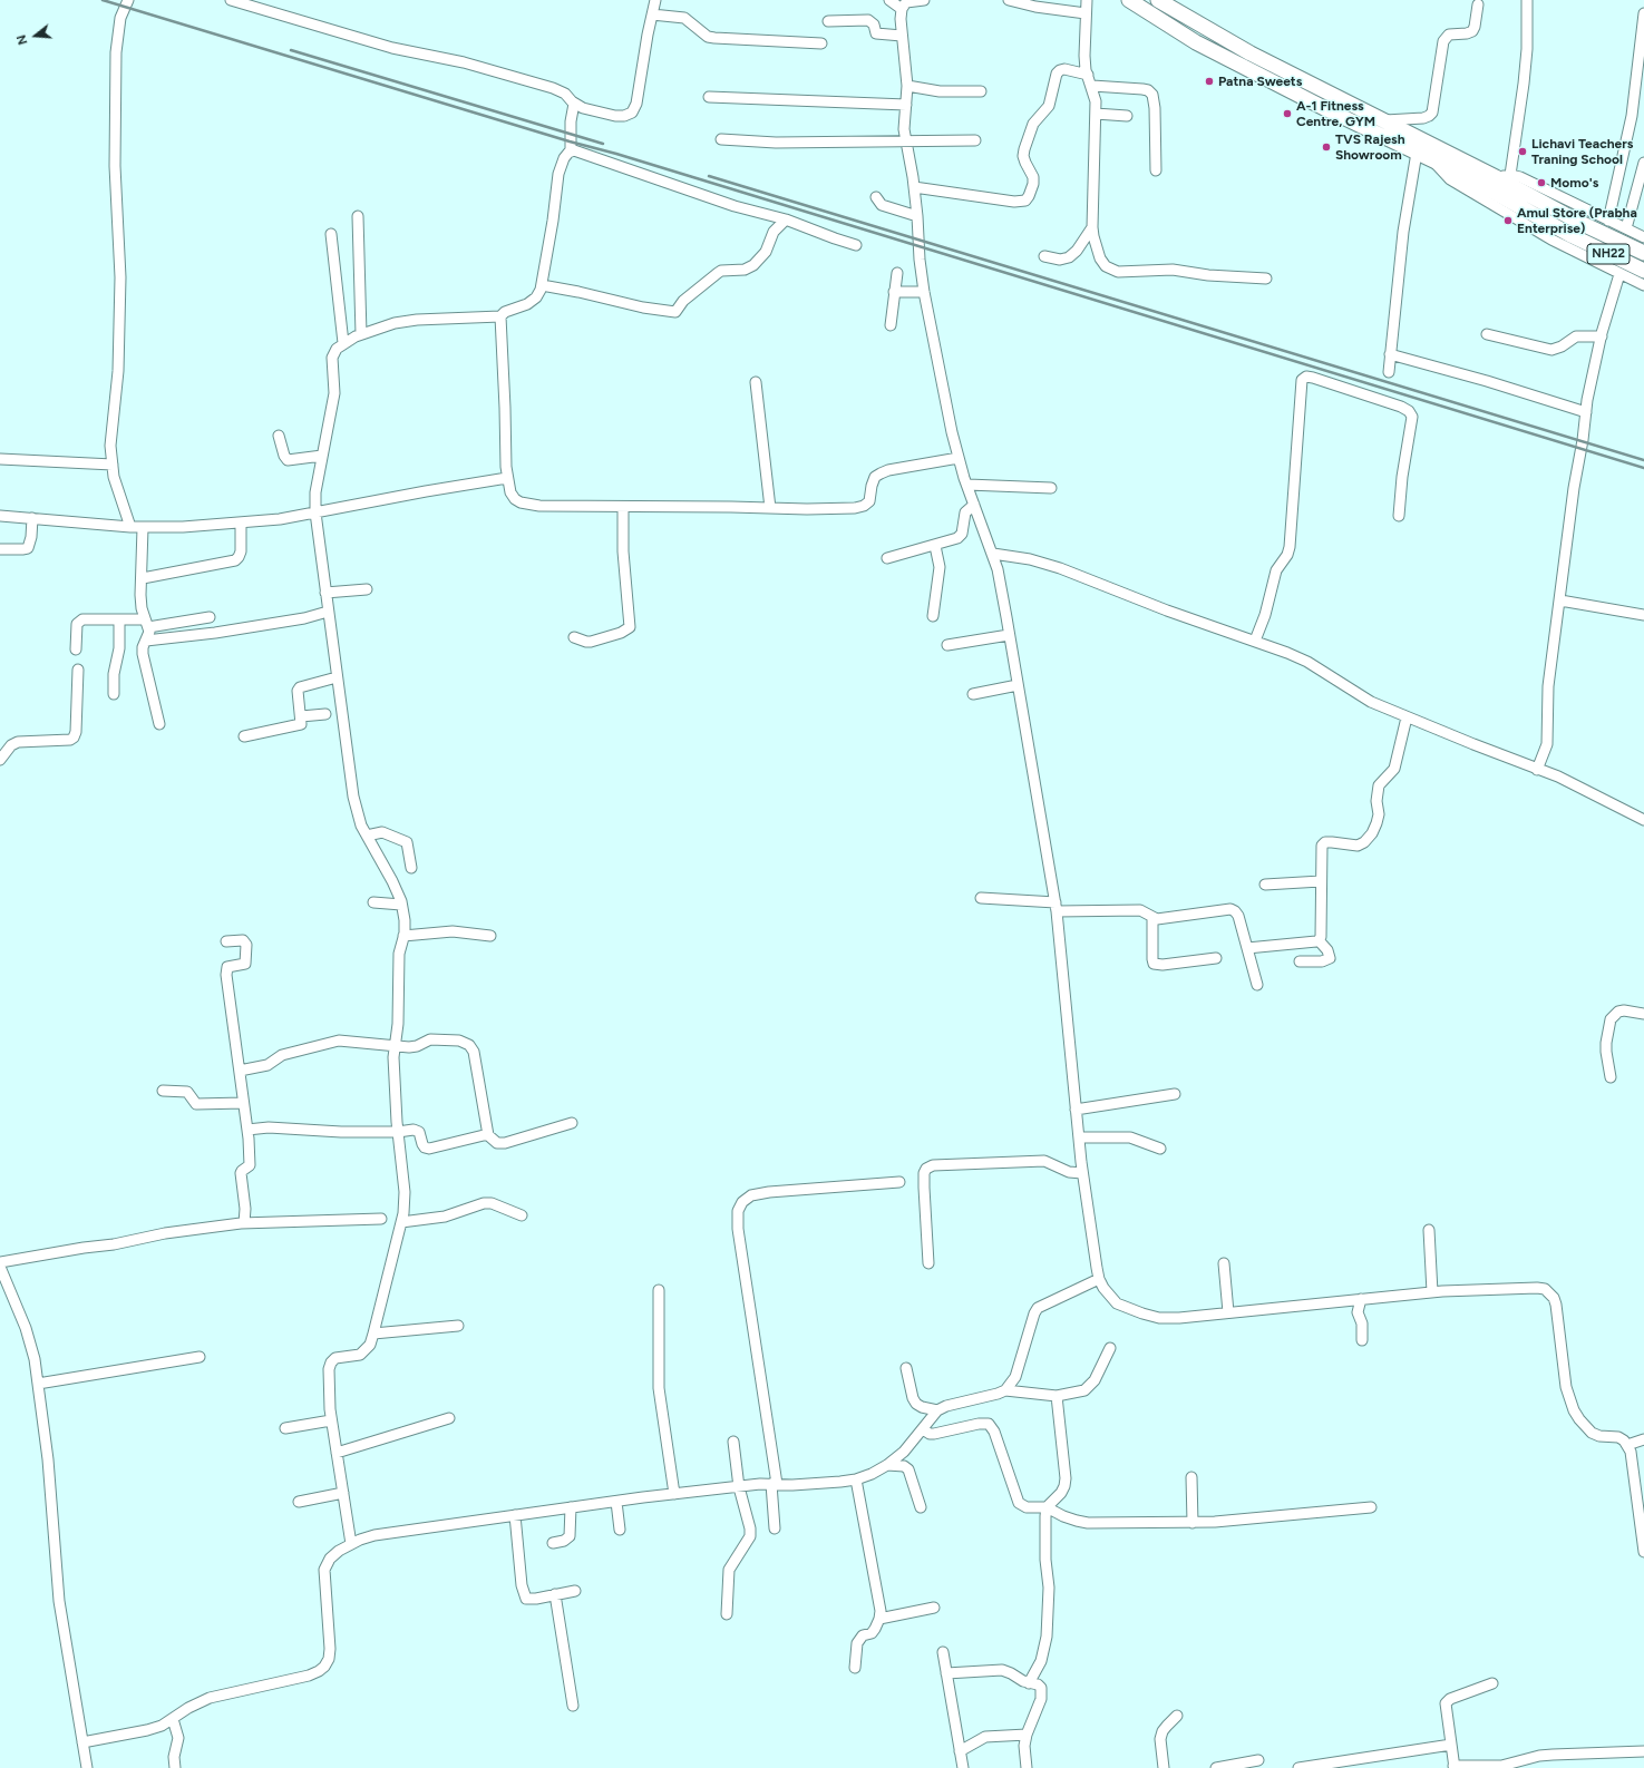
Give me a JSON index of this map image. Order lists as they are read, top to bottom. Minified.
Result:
{"streets":{"highway":["NH22"]},"places":["Patna Sweets","A-1 Fitness Centre, GYM","TVS Rajesh Showroom","Lichavi Teachers Traning School","Momo's","Amul Store (Prabha Enterprise)"],"north":"left"}
